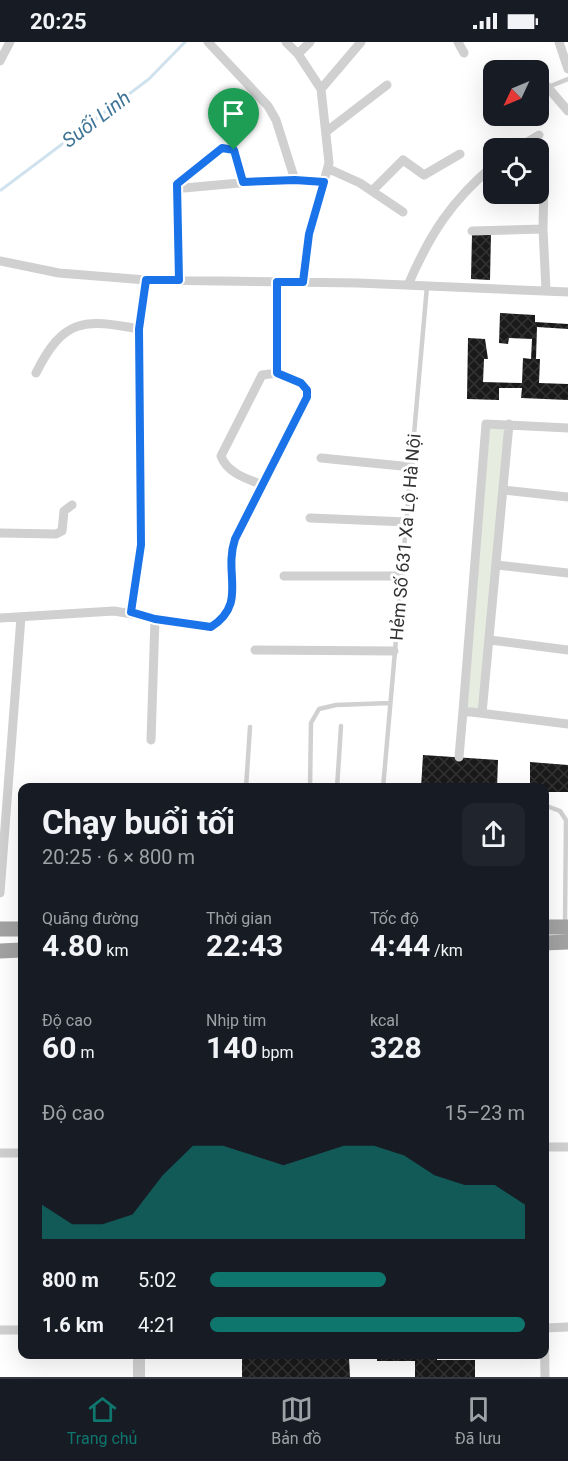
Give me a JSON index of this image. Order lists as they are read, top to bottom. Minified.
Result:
{"streets":{"lane":["Hẻm Số 631 Xa Lộ Hà Nội"]},"water":["Suối Linh"],"north":"bottom left","page":{"status":"20:25","heading":["Chạy buổi tối","20:25 · 6 × 800 m"],"stats":[["Quãng đường","4.80 km"],["Thời gian","22:43"],["Tốc độ","4:44 /km"],["Độ cao","60 m"],["Nhịp tim","140 bpm"],["kcal","328"]],"chart":["Độ cao","15–23 m"],"list":[{"name":"800 m","note":"5:02"},{"name":"1.6 km","note":"4:21"}],"tabs":["Trang chủ","Bản đồ","Đã lưu"]}}
